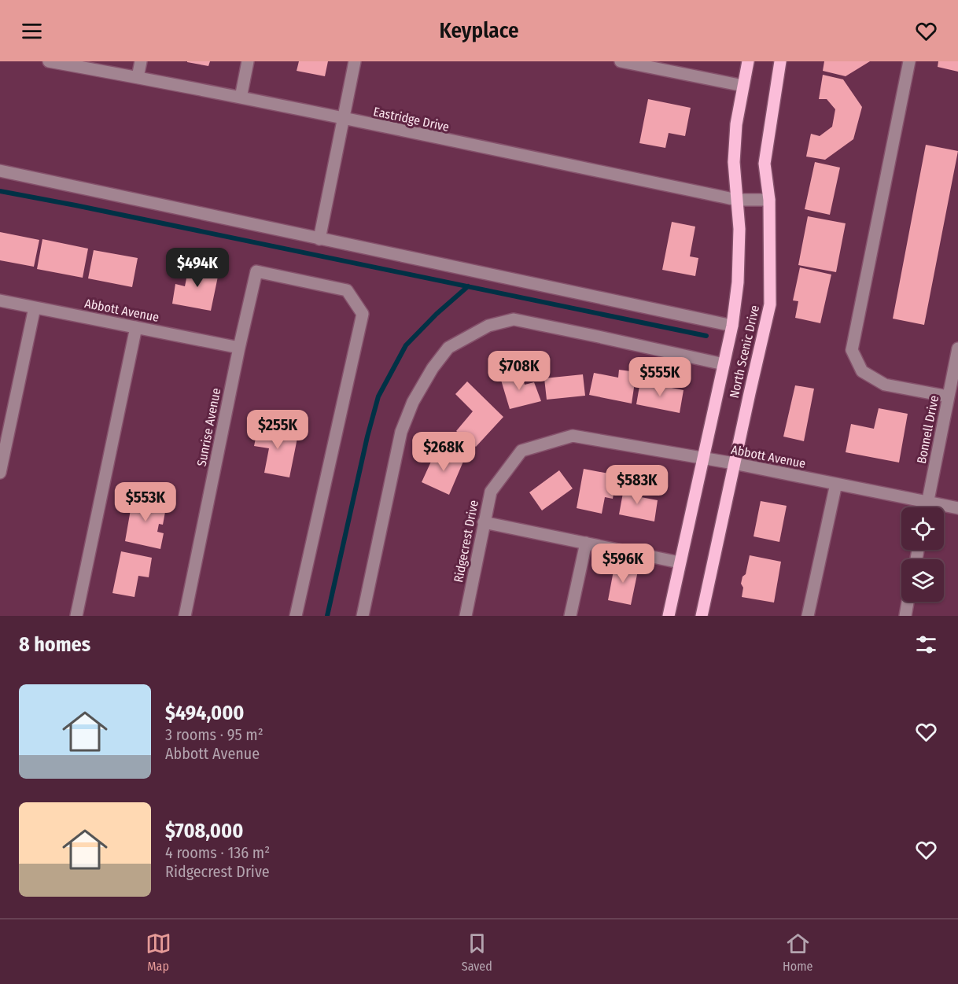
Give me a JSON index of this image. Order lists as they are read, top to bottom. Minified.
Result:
{"streets":{"main road":["North Scenic Drive"],"street":["Eastridge Drive","Abbott Avenue","Sunrise Avenue","Bonnell Drive","Ridgecrest Drive"]},"crossings":[["Eastridge Drive","North Scenic Drive"],["Abbott Avenue","North Scenic Drive"],["Abbott Avenue","Sunrise Avenue"],["Abbott Avenue","Bonnell Drive"],["Abbott Avenue","Ridgecrest Drive"]],"page":{"header":"Keyplace","price":["$494K","$708K","$555K","$255K","$268K","$583K","$553K","$596K"],"heading":"8 homes","list":[{"name":"$494,000","note":"3 rooms · 95 m² · Abbott Avenue"},{"name":"$708,000","note":"4 rooms · 136 m² · Ridgecrest Drive"}],"tabs":["Map","Saved","Home"]}}
